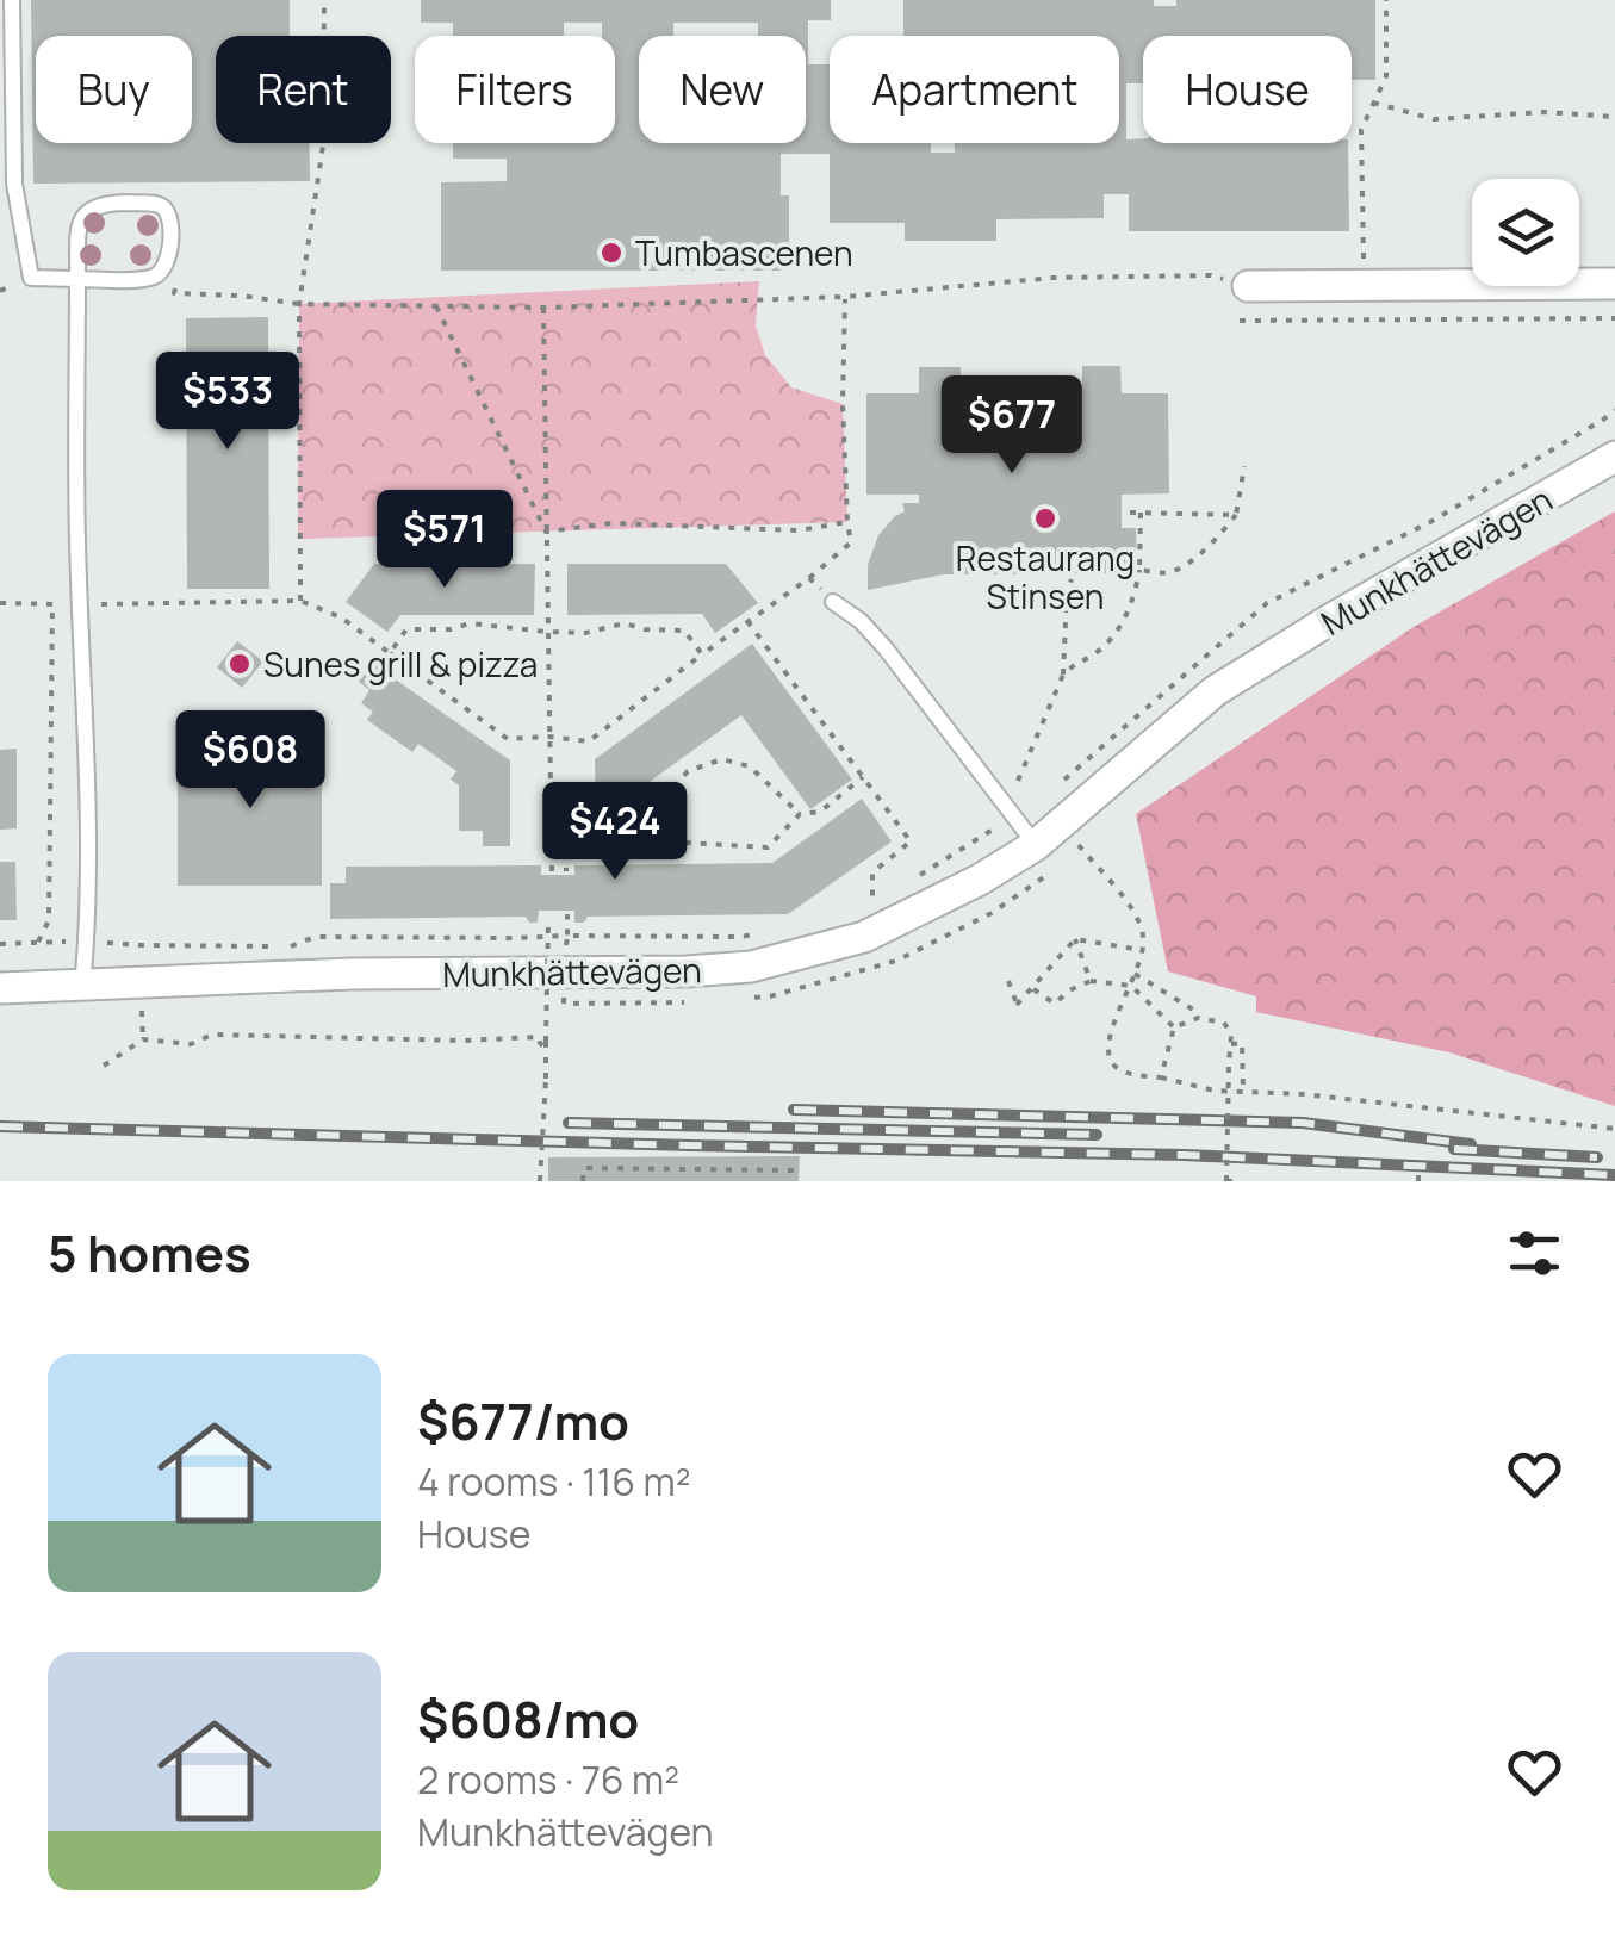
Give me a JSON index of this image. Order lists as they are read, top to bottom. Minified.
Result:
{"streets":{"street":["Munkhättevägen"]},"places":["Tumbascenen","Restaurang Stinsen","Sunes grill & pizza"],"page":{"chip":["Buy","Rent","Filters","New","Apartment","House"],"price":["$533","$677","$571","$608","$424"],"heading":"5 homes","list":[{"name":"$677/mo","note":"4 rooms · 116 m² · House"},{"name":"$608/mo","note":"2 rooms · 76 m² · Munkhättevägen"}]}}
